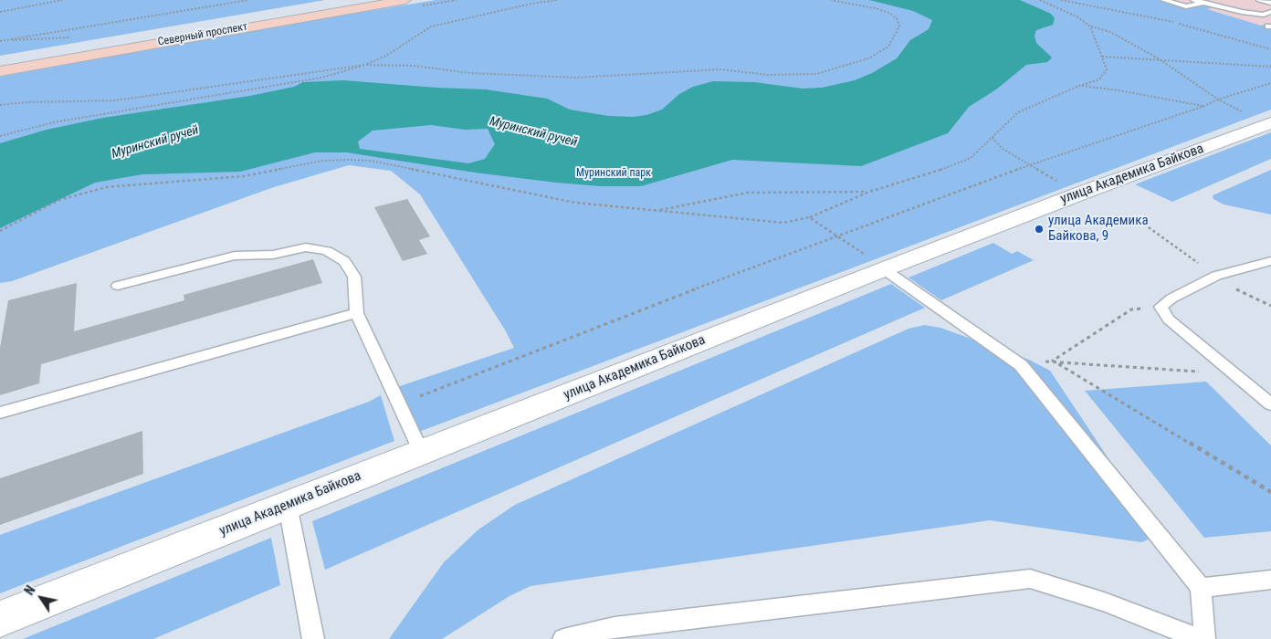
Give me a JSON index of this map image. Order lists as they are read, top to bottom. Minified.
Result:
{"streets":{"main road":["Северный проспект"],"street":["улица Академика Байкова"]},"water":["Муринский ручей"],"parks":["Муринский парк"],"places":["улица Академика Байкова, 9"],"north":"top left"}
